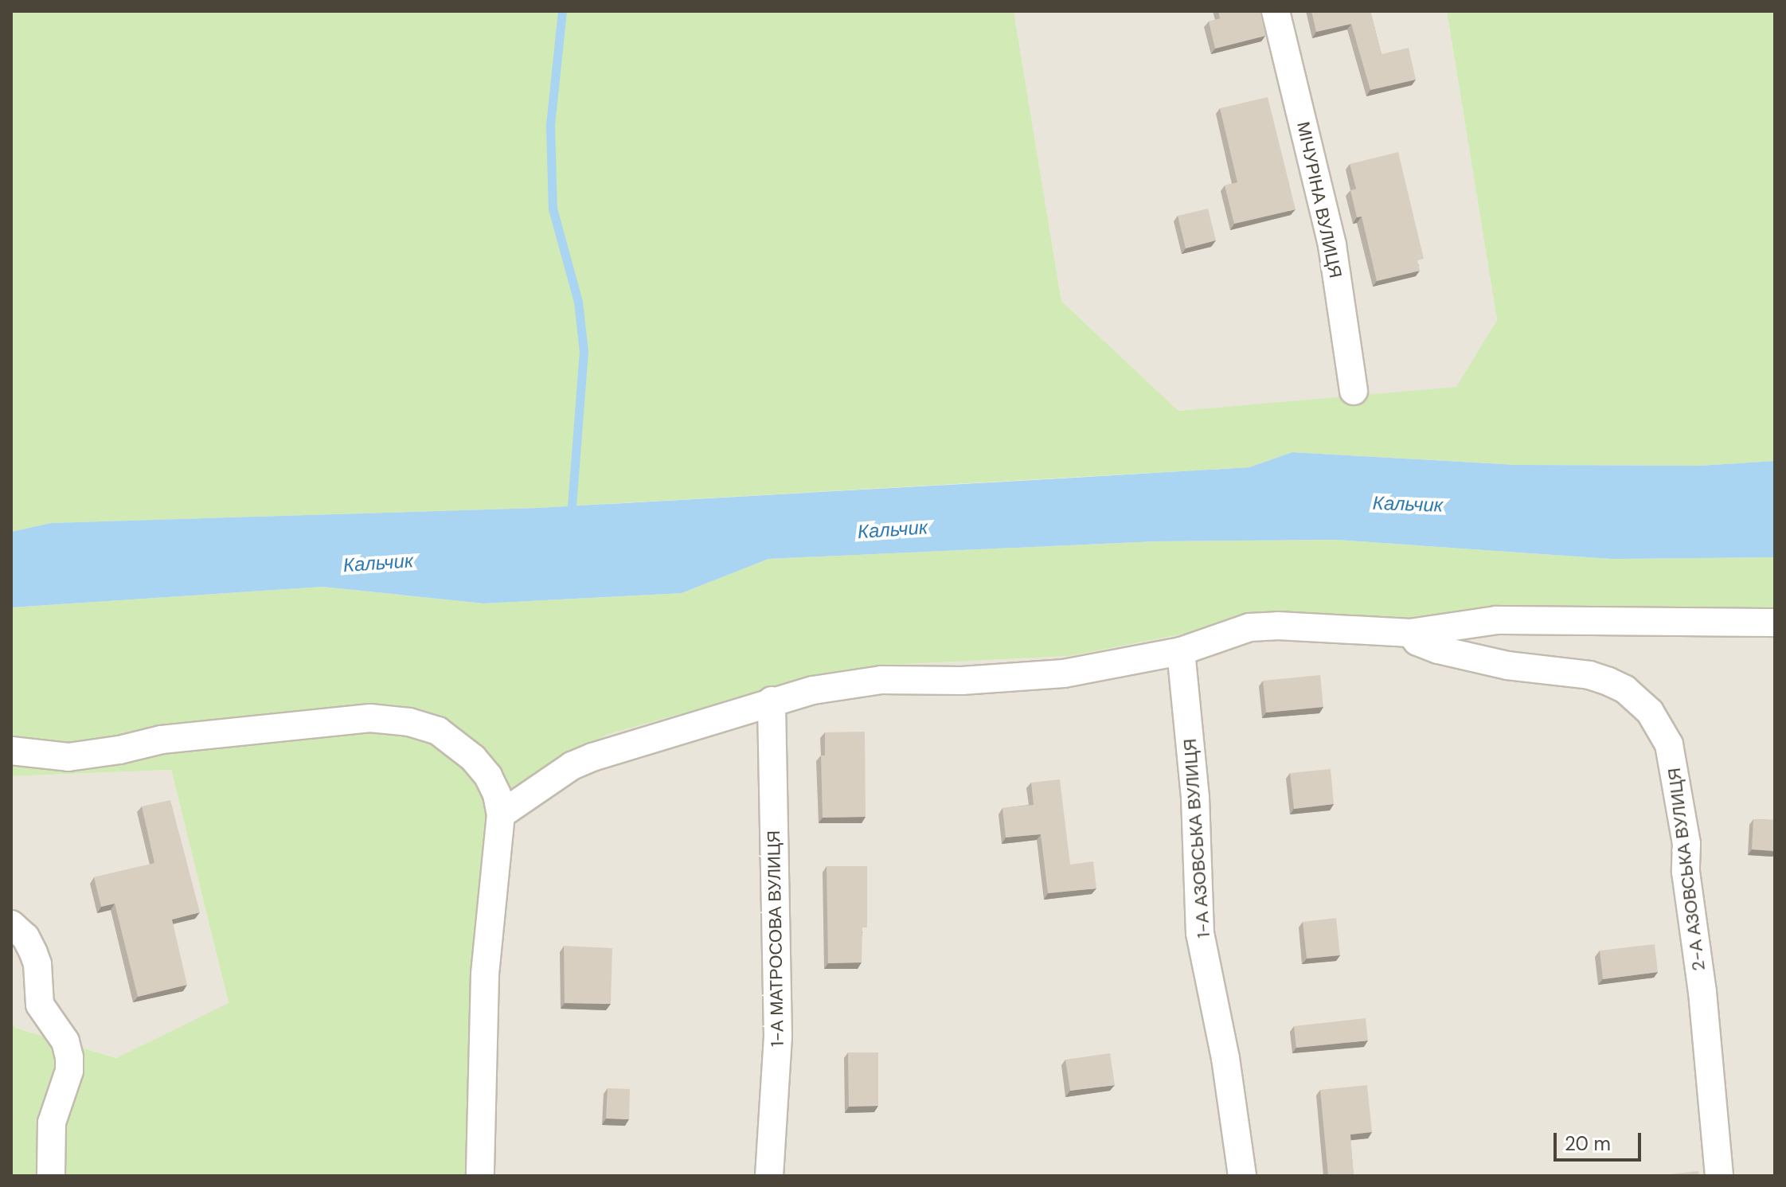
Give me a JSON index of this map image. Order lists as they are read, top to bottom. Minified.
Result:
{"streets":{"street":["МІЧУРІНА ВУЛИЦЯ","1-А АЗОВСЬКА ВУЛИЦЯ","2-А АЗОВСЬКА ВУЛИЦЯ","1-А МАТРОСОВА ВУЛИЦЯ"]},"water":["Кальчик"],"scale_bar":"20 m"}
